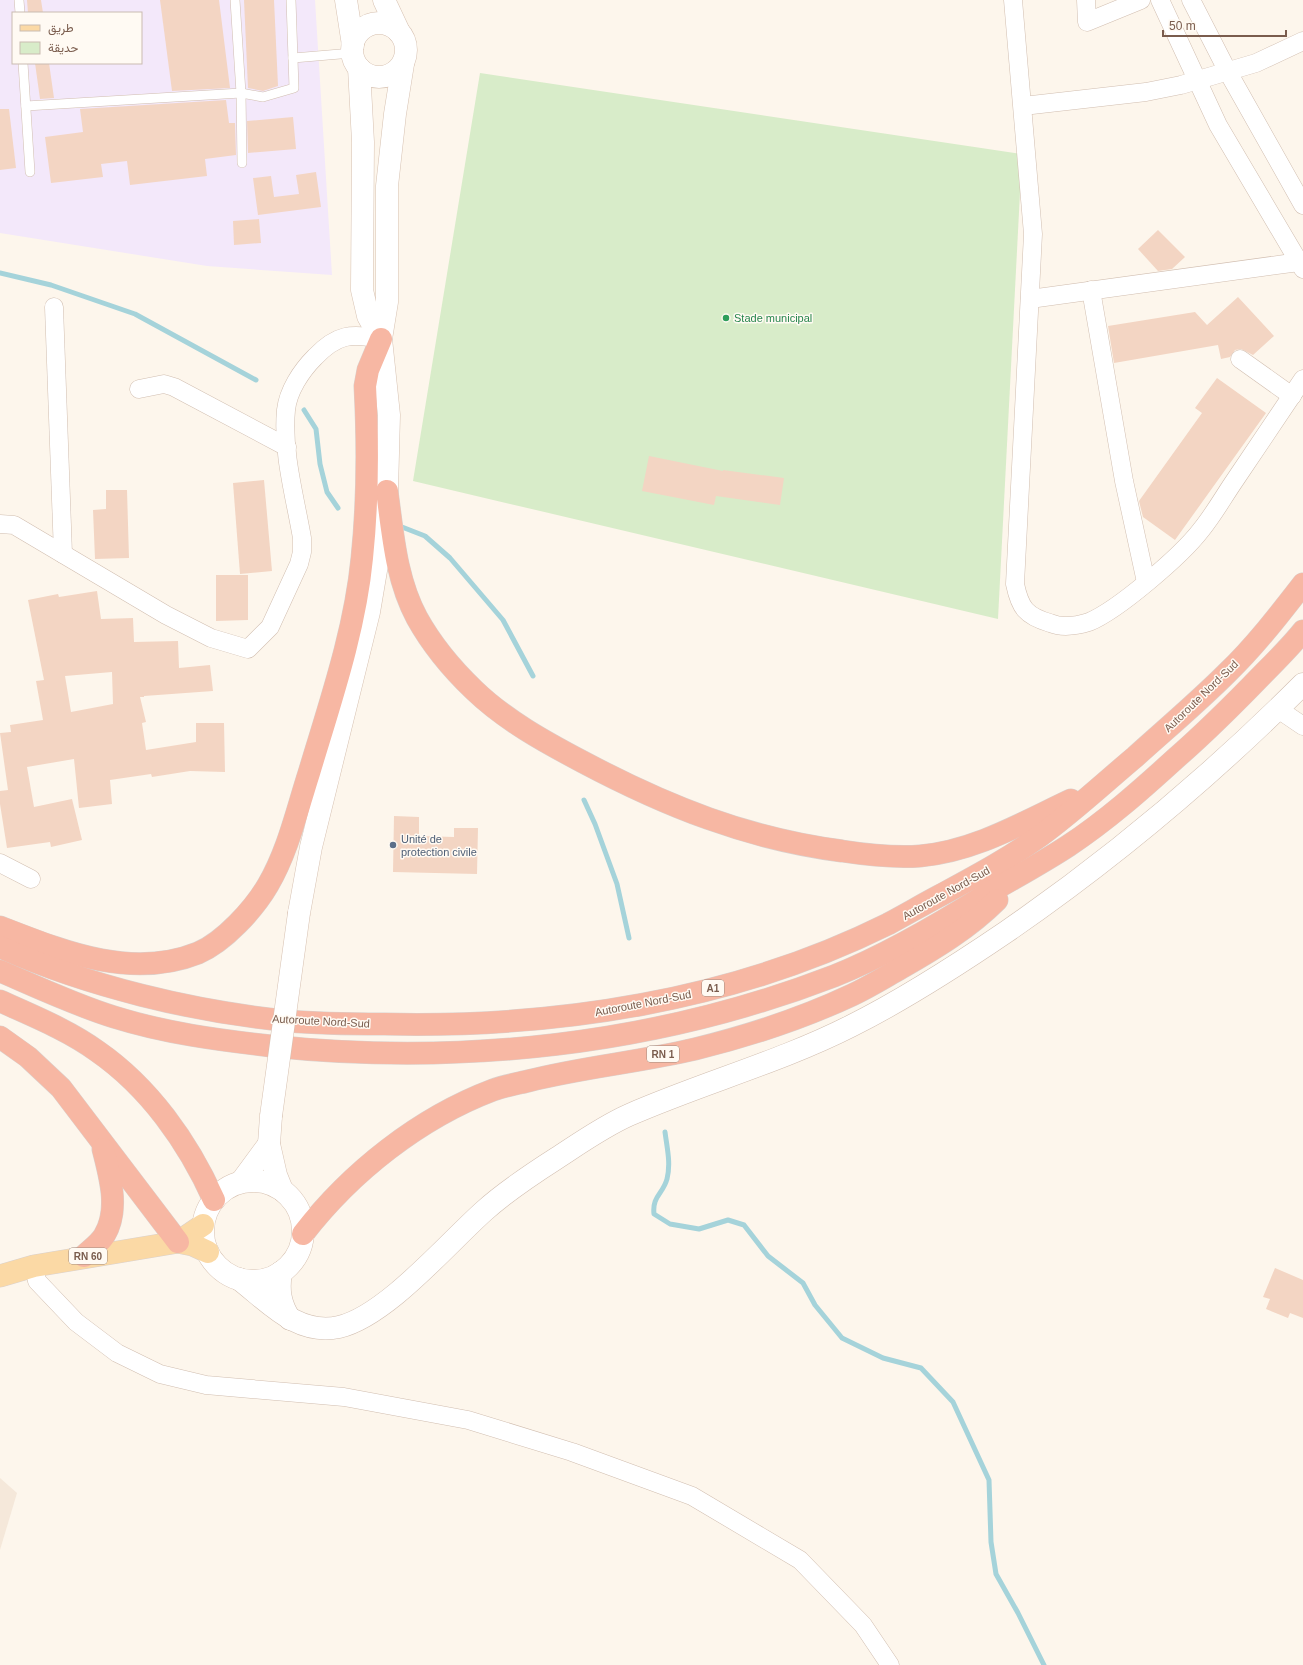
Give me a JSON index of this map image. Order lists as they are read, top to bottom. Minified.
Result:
{"streets":{"highway":["Autoroute Nord-Sud","A1","RN 1"],"main road":["RN 60"]},"crossings":[["Autoroute Nord-Sud","RN 1"],["RN 1","RN 60"]],"places":["Stade municipal","Unité de protection civile"],"legend":["طريق","حديقة"],"scale_bar":"50 m"}
